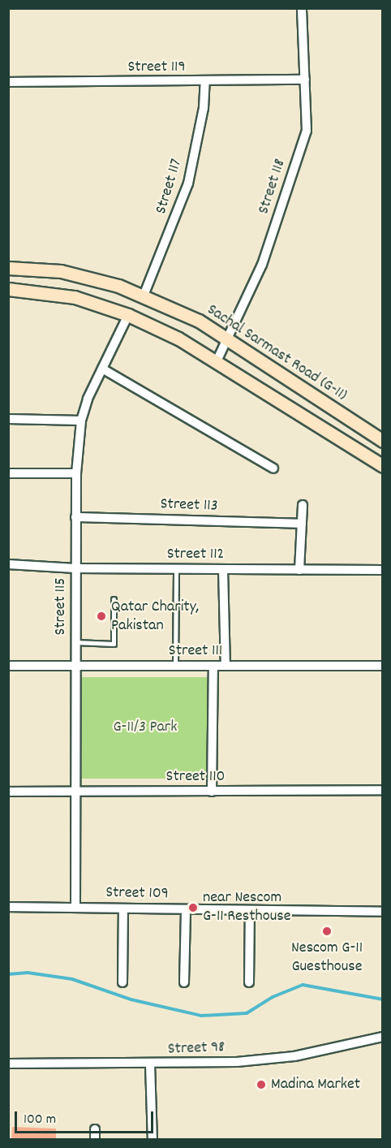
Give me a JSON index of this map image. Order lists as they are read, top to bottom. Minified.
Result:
{"streets":{"main road":["Sachal Sarmast Road (G-11)"],"street":["Street 119","Street 117","Street 118","Street 113","Street 112","Street 115","Street 111","Street 110","Street 109","Street 98"]},"crossings":[["Street 119","Street 117"],["Street 119","Street 118"],["Street 117","Sachal Sarmast Road (G-11)"],["Street 118","Sachal Sarmast Road (G-11)"],["Street 113","Street 115"],["Street 112","Street 115"],["Street 115","Street 111"],["Street 115","Street 110"],["Street 115","Street 109"]],"parks":["G-11/3 Park"],"places":["Qatar Charity, Pakistan","near Nescom G-11 Resthouse","Nescom G-11 Guesthouse","Madina Market"],"scale_bar":"100 m"}
